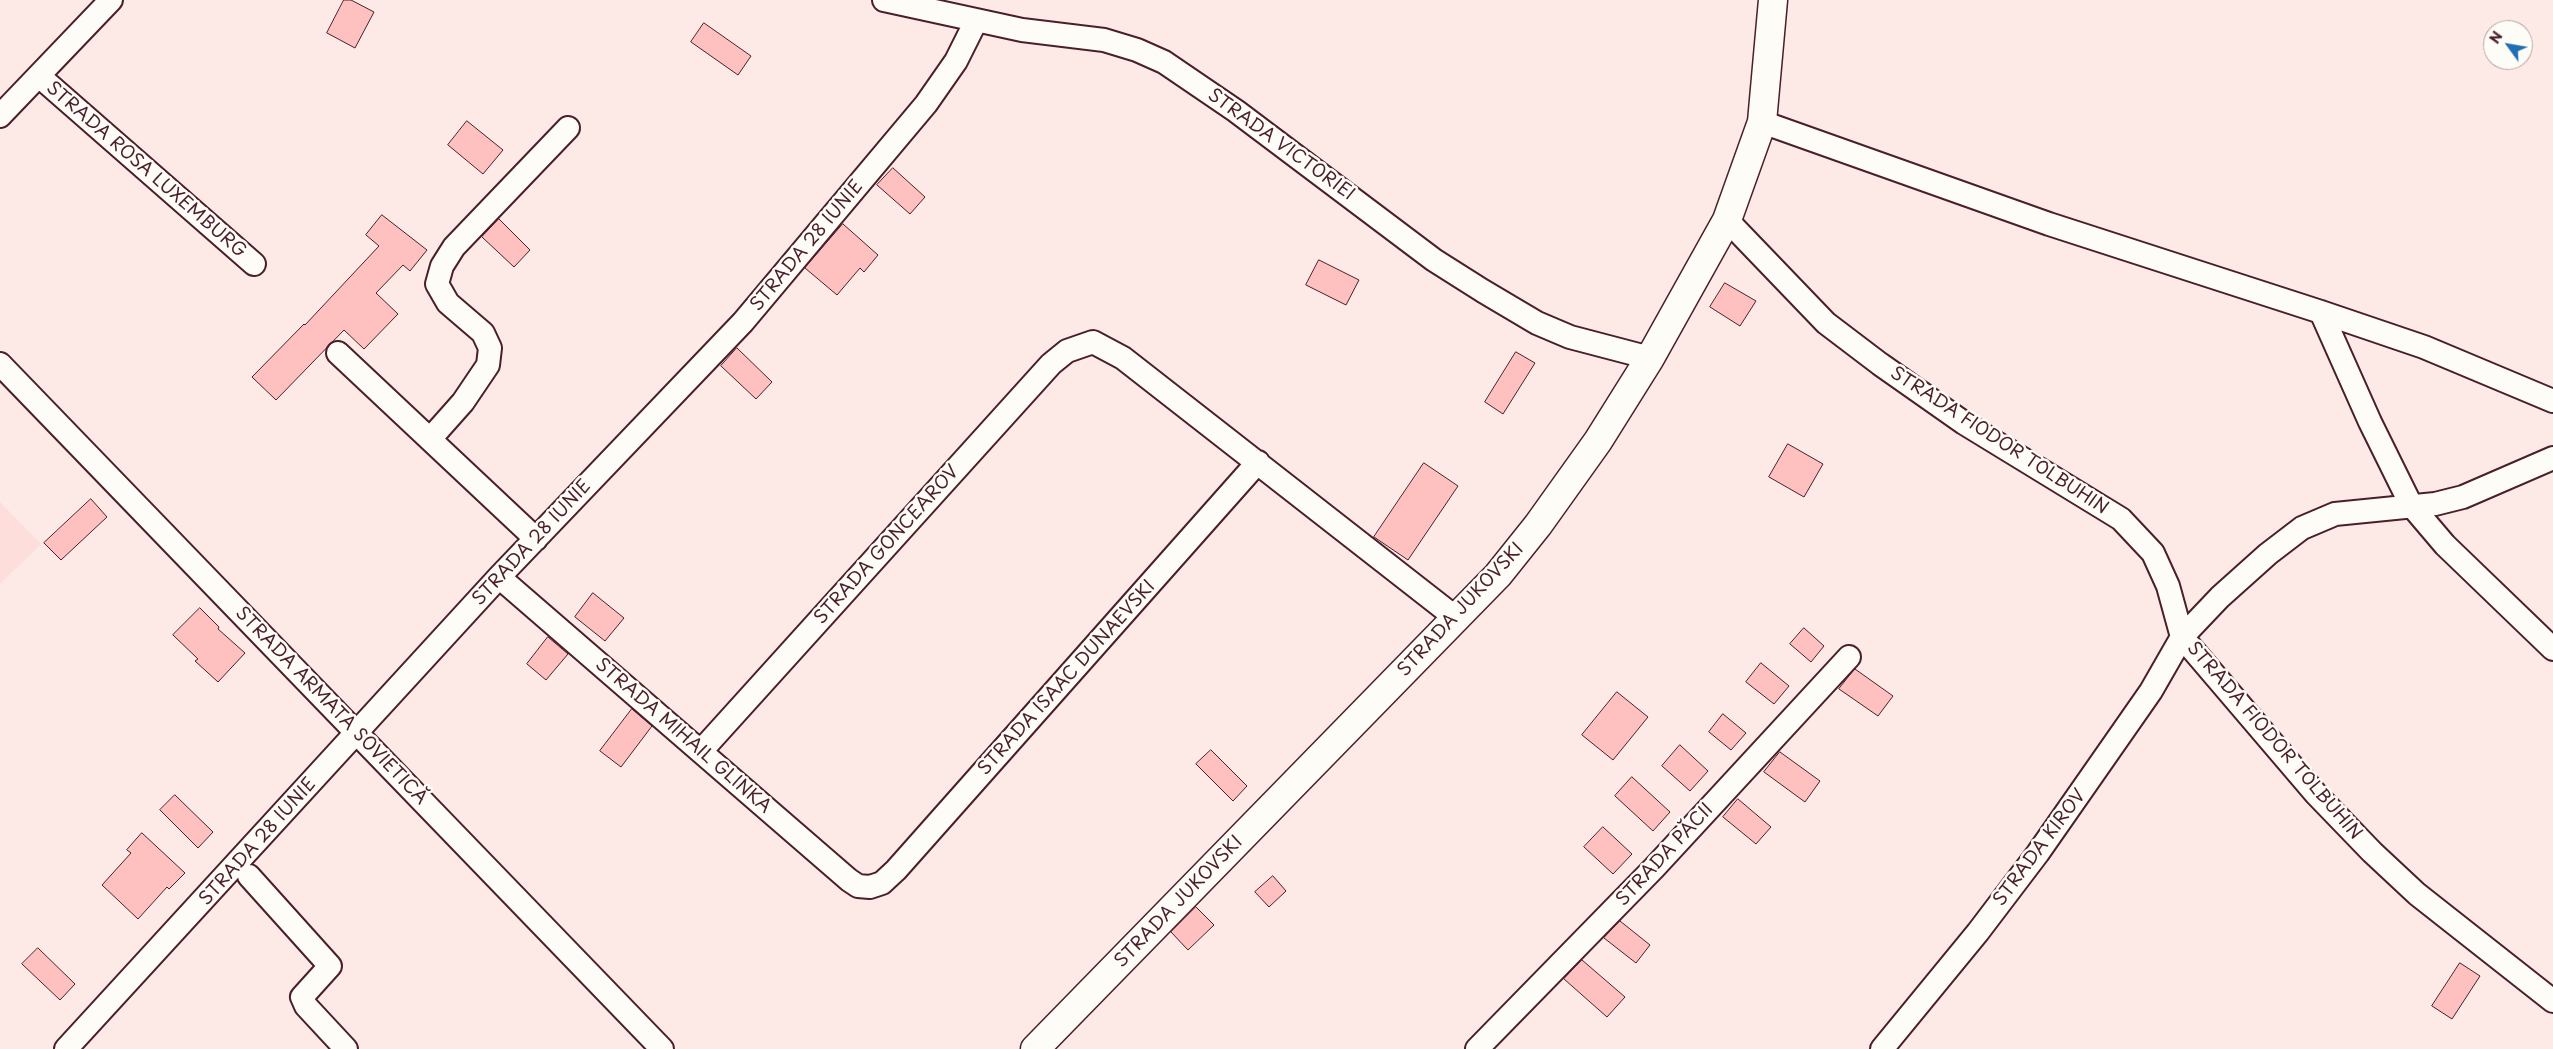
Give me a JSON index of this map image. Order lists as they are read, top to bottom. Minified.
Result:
{"streets":{"main road":["STRADA JUKOVSKI"],"street":["STRADA VICTORIEI","STRADA ROSA LUXEMBURG","STRADA 28 IUNIE","STRADA FIODOR TOLBUHIN","STRADA GONCEAROV","STRADA ISAAC DUNAEVSKI","STRADA ARMATA SOVIETICĂ","STRADA MIHAIL GLINKA","STRADA KIROV","STRADA PĂCII"]},"crossings":[["STRADA VICTORIEI","STRADA 28 IUNIE"],["STRADA VICTORIEI","STRADA JUKOVSKI"],["STRADA 28 IUNIE","STRADA ARMATA SOVIETICĂ"],["STRADA 28 IUNIE","STRADA MIHAIL GLINKA"],["STRADA FIODOR TOLBUHIN","STRADA JUKOVSKI"],["STRADA FIODOR TOLBUHIN","STRADA KIROV"],["STRADA GONCEAROV","STRADA ISAAC DUNAEVSKI"],["STRADA GONCEAROV","STRADA MIHAIL GLINKA"],["STRADA ISAAC DUNAEVSKI","STRADA MIHAIL GLINKA"]],"north":"top left"}
